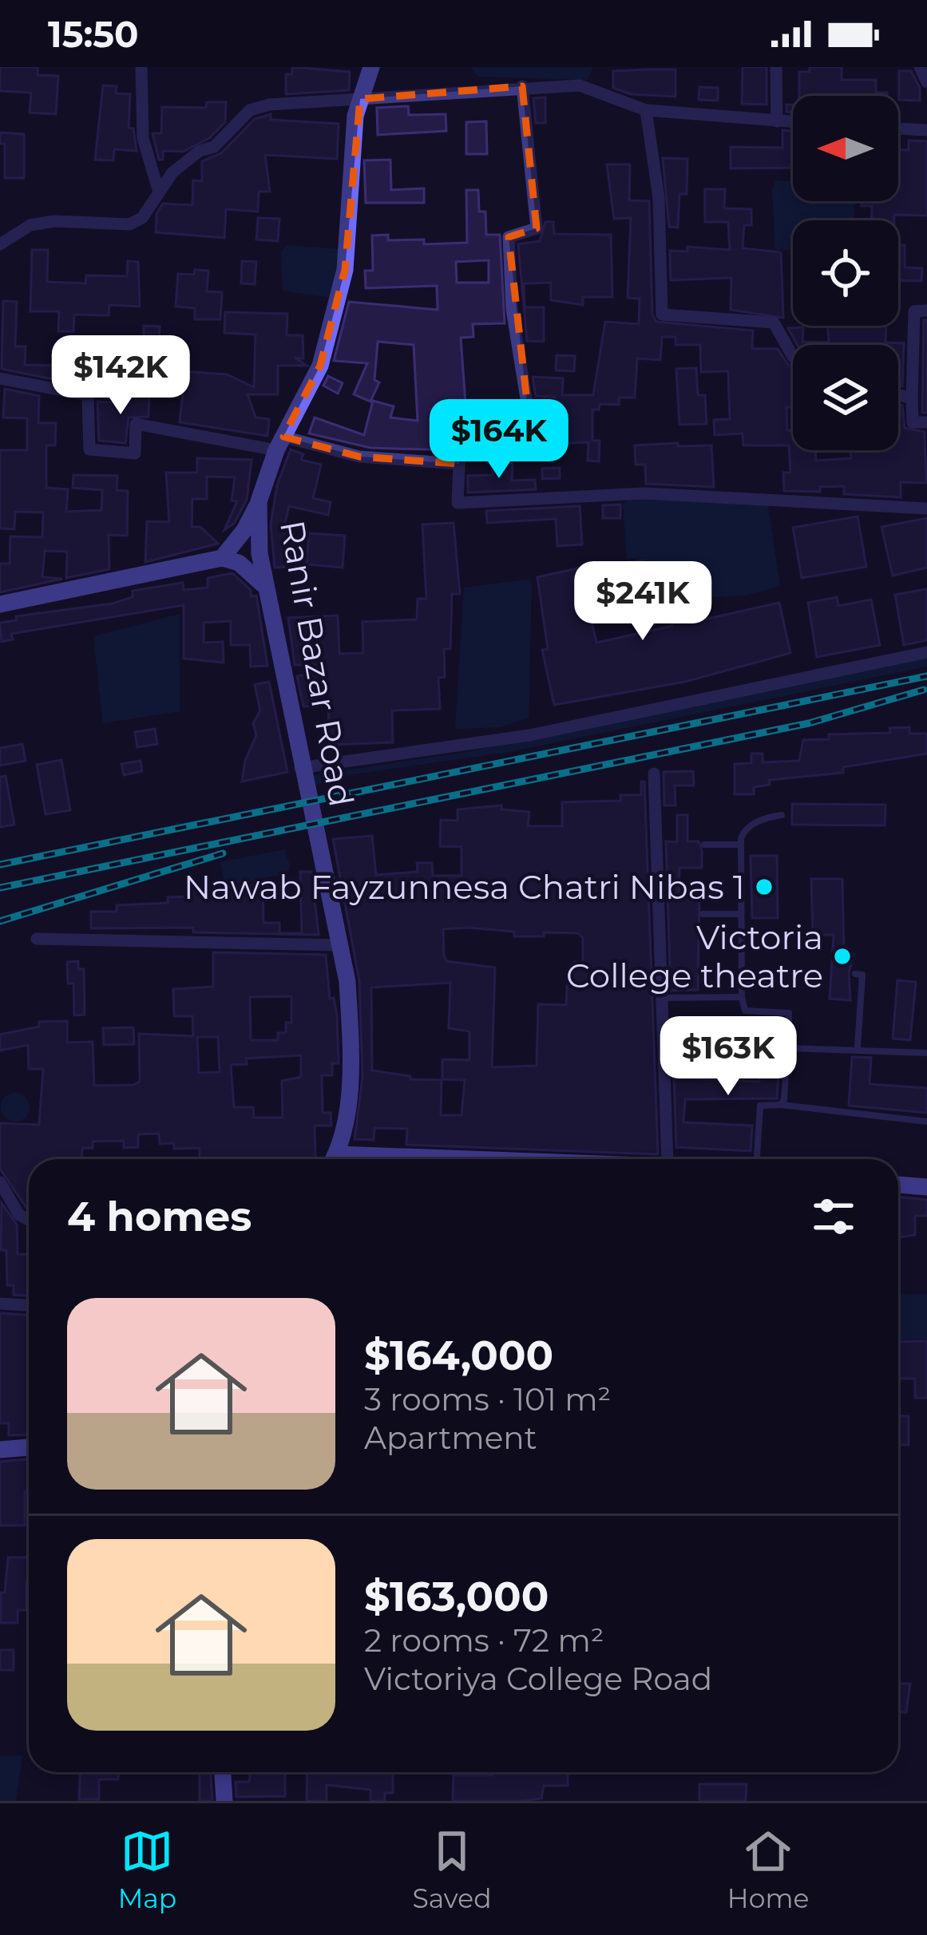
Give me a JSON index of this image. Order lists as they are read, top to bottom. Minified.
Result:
{"streets":{"main road":["Ranir Bazar Road"]},"places":["Nawab Fayzunnesa Chatri Nibas 1","Victoria College theatre"],"north":"left","page":{"status":"15:50","price":["$142K","$164K","$241K","$163K"],"heading":"4 homes","list":[{"name":"$164,000","note":"3 rooms · 101 m² · Apartment"},{"name":"$163,000","note":"2 rooms · 72 m² · Victoriya College Road"}],"tabs":["Map","Saved","Home"]}}
